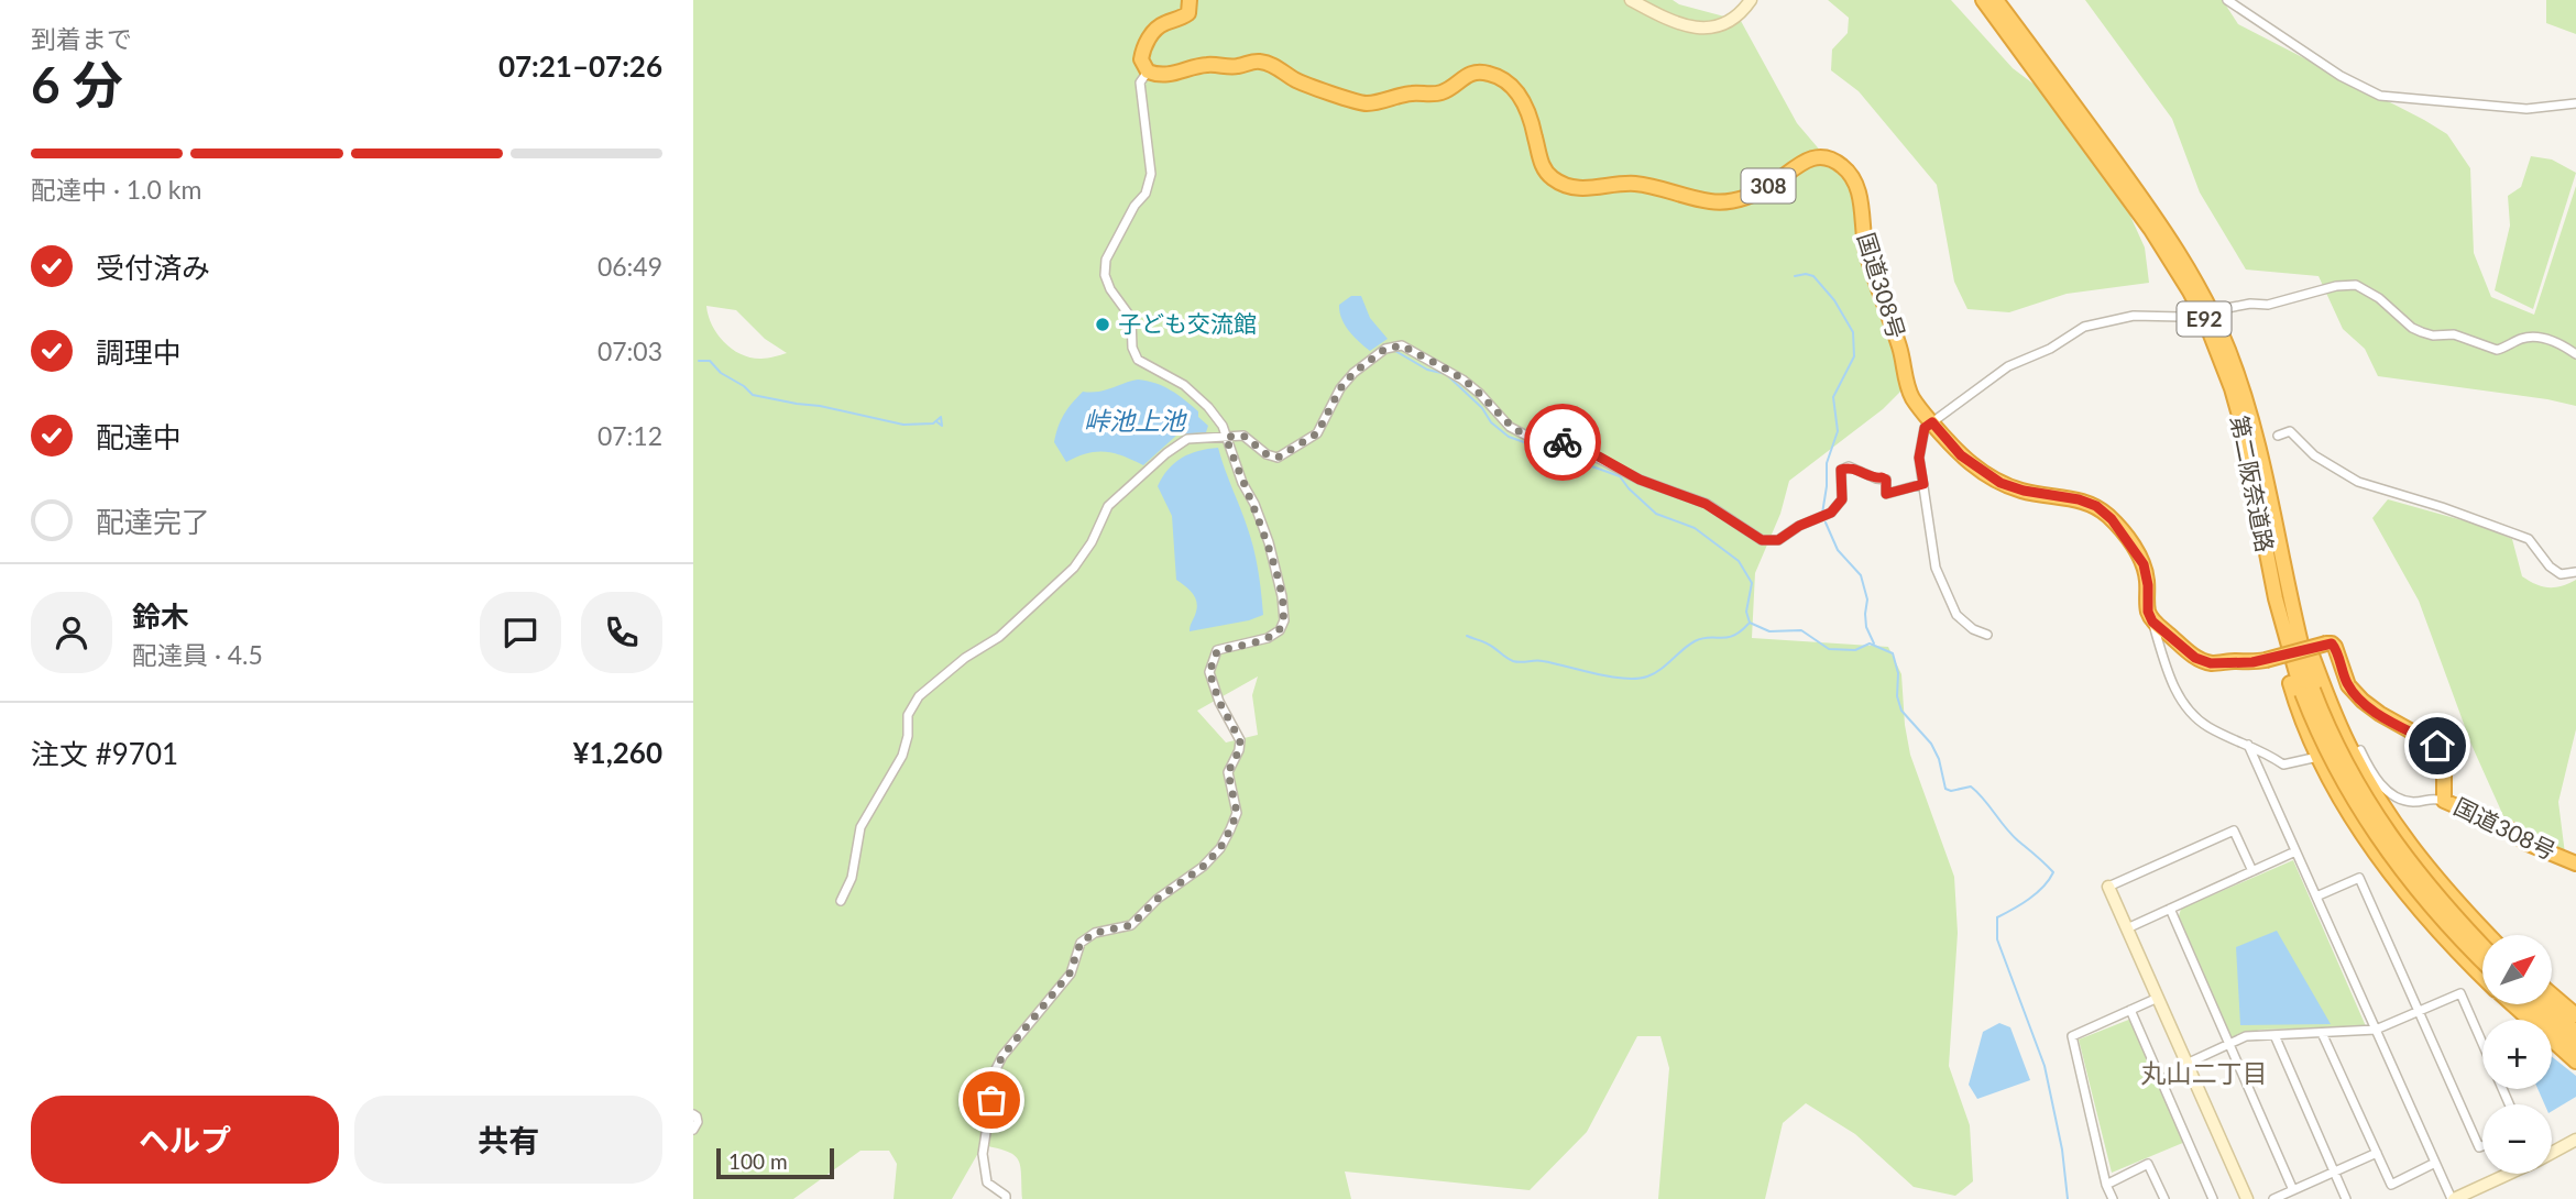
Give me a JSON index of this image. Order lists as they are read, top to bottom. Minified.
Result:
{"streets":{"highway":["308","国道308号","E92","第二阪奈道路"]},"districts":["丸山二丁目"],"water":["峠池上池"],"places":["子ども交流館"],"scale_bar":"100 m","north":"top right","page":{"heading":["6 分","到着まで","07:21–07:26"],"panel":["鈴木","配達員 · 4.5","注文 #9701","¥1,260"],"bar":"配達中 · 1.0 km","list":[["受付済み","06:49"],["調理中","07:03"],["配達中","07:12"],"配達完了"],"map_buttons":["+","−"],"buttons":["ヘルプ","共有"],"scale":"100 m"}}
